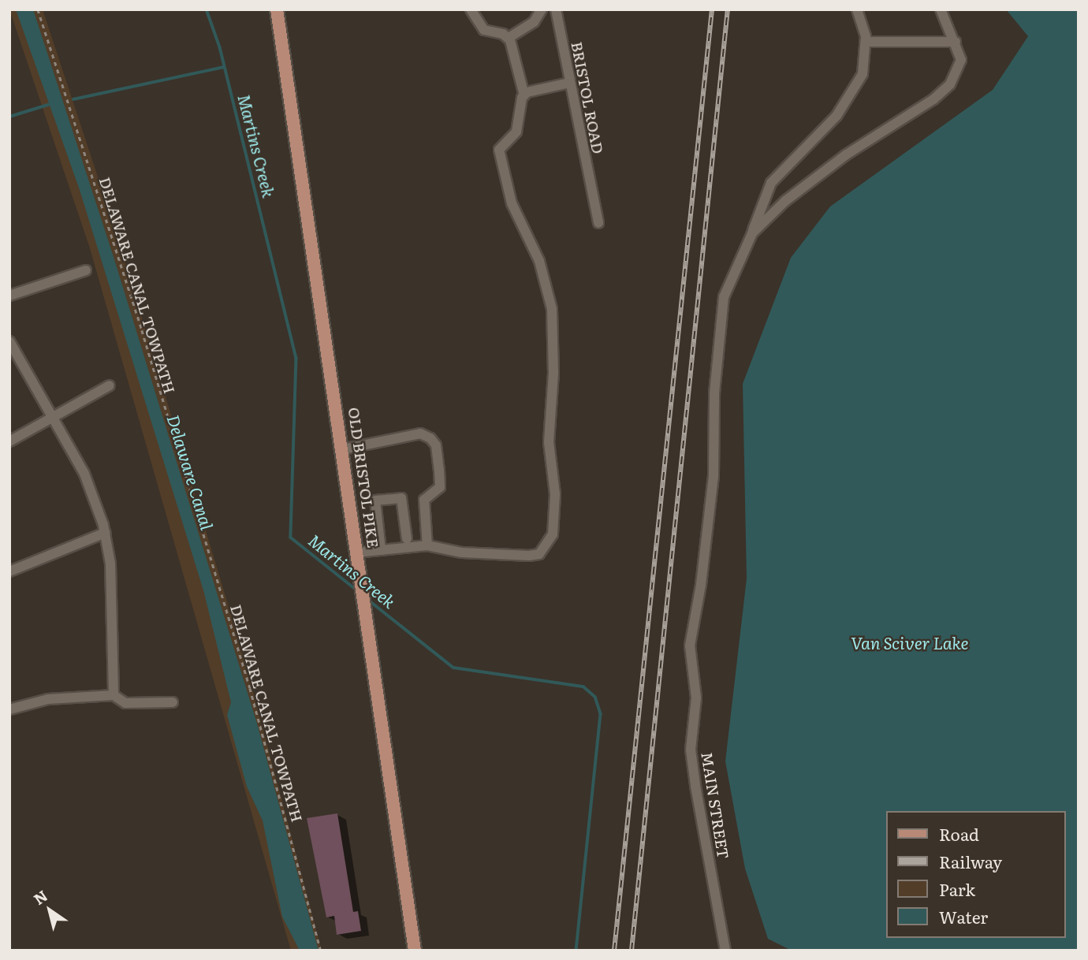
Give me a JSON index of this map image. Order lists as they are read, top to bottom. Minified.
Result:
{"streets":{"main road":["OLD BRISTOL PIKE"],"street":["BRISTOL ROAD","MAIN STREET"],"path":["DELAWARE CANAL TOWPATH"]},"water":["Martins Creek","Delaware Canal","Van Sciver Lake"],"legend":["Road","Railway","Park","Water"],"north":"top left"}
